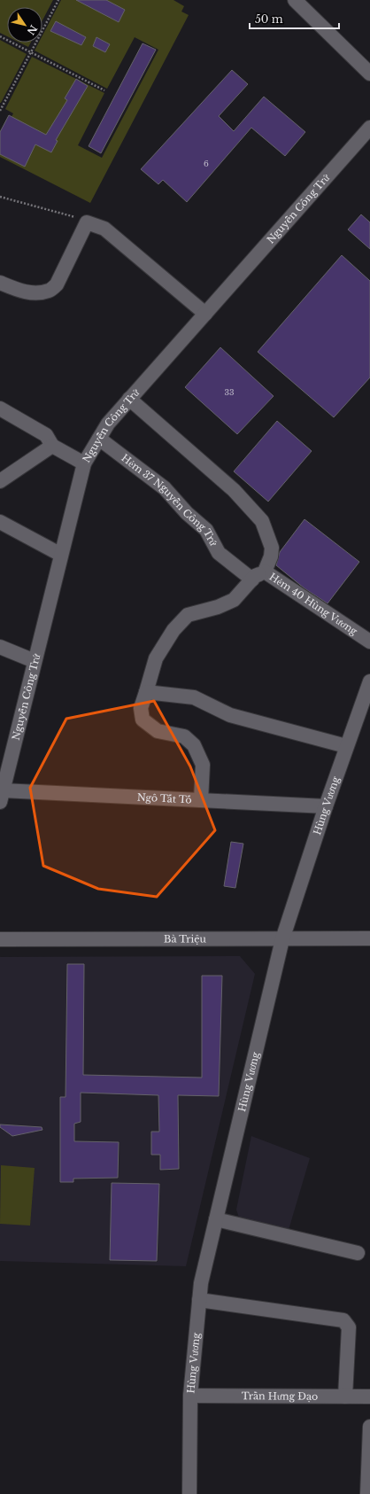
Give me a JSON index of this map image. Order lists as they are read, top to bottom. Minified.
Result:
{"streets":{"street":["Nguyễn Công Trứ","Hẻm 37 Nguyễn Công Trứ","Hẻm 40 Hùng Vương","Ngô Tất Tố","Hùng Vương","Bà Triệu","Trần Hưng Đạo"]},"crossings":[["Nguyễn Công Trứ","Hẻm 37 Nguyễn Công Trứ"],["Nguyễn Công Trứ","Ngô Tất Tố"],["Hẻm 37 Nguyễn Công Trứ","Hẻm 40 Hùng Vương"],["Hẻm 40 Hùng Vương","Ngô Tất Tố"],["Ngô Tất Tố","Hùng Vương"],["Hùng Vương","Bà Triệu"],["Hùng Vương","Trần Hưng Đạo"]],"house_numbers":["6","33"],"scale_bar":"50 m","north":"bottom right"}
